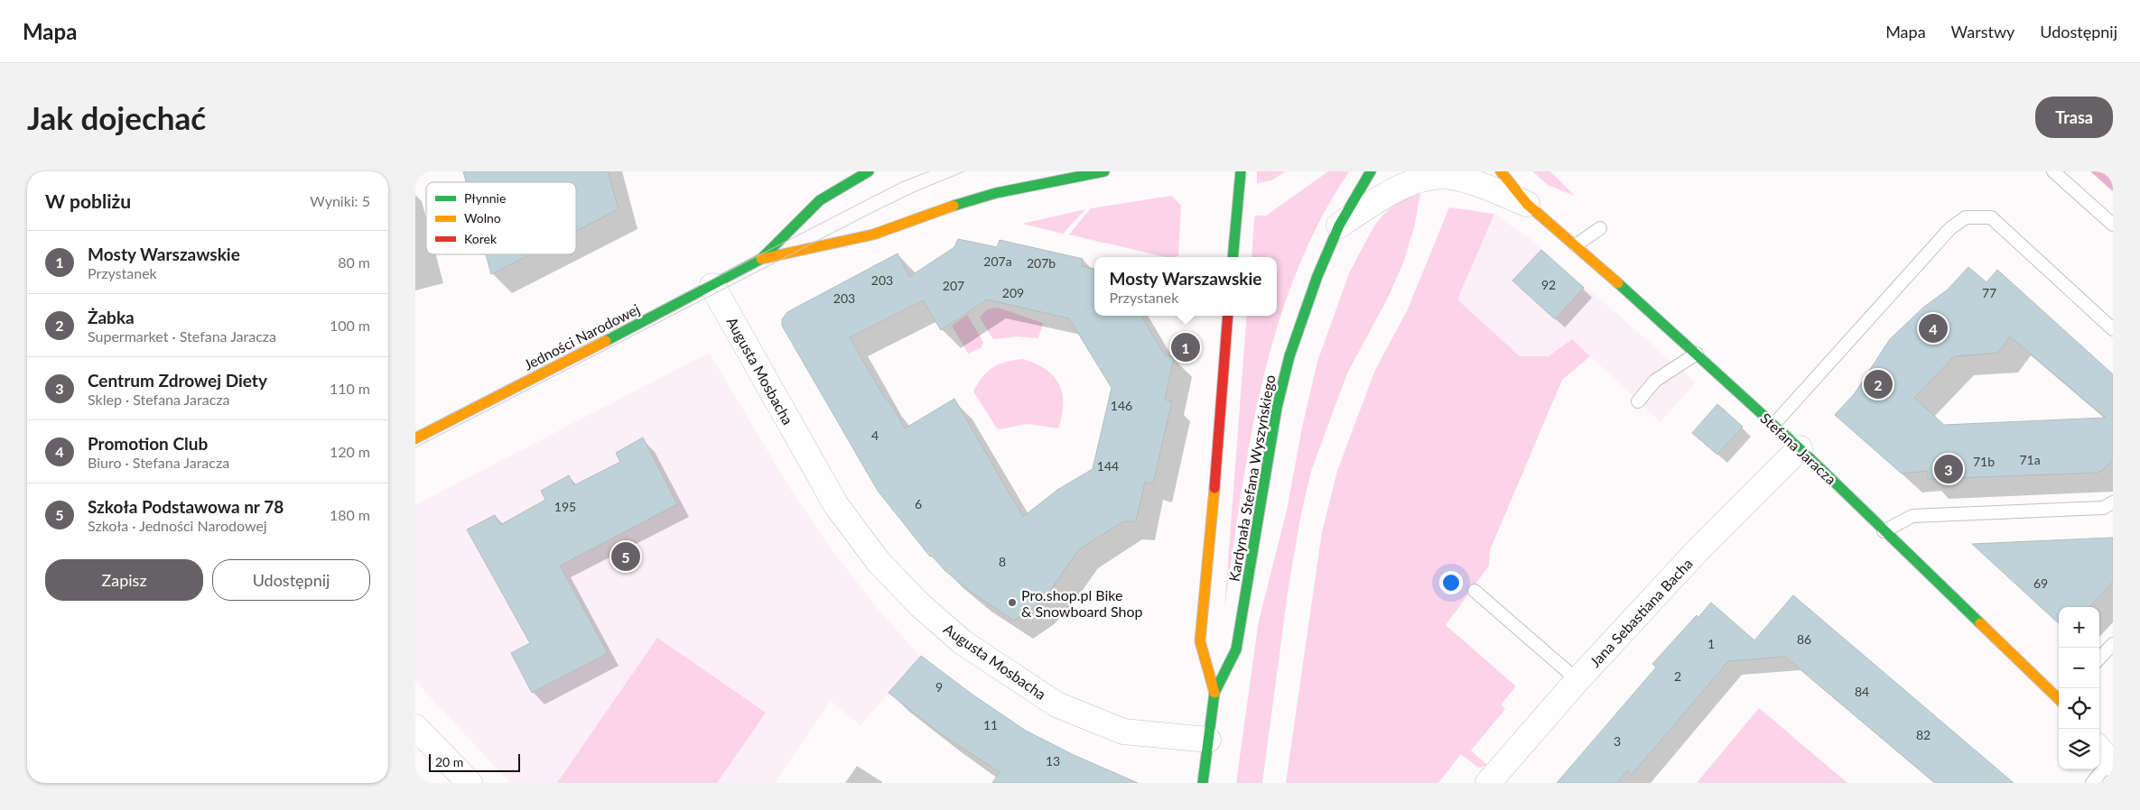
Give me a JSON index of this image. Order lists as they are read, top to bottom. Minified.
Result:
{"streets":{"street":["Jedności Narodowej","Augusta Mosbacha","Stefana Jaracza","Kardynała Stefana Wyszyńskiego","Jana Sebastiana Bacha"]},"crossings":[["Jedności Narodowej","Augusta Mosbacha"],["Augusta Mosbacha","Kardynała Stefana Wyszyńskiego"],["Stefana Jaracza","Kardynała Stefana Wyszyńskiego"],["Stefana Jaracza","Jana Sebastiana Bacha"]],"places":["Pro.shop.pl Bike & Snowboard Shop"],"house_numbers":["207a","207b","203","92","207","209","77","203","146","4","71a","71b","144","6","195","8","69","86","1","2","9","84","11","82","3","13"],"legend":["Płynnie","Wolno","Korek"],"scale_bar":"20 m","page":{"header":"Mapa","nav":["Mapa","Warstwy","Udostępnij"],"buttons":["Trasa",["Zapisz","Udostępnij"]],"title":"Jak dojechać","heading":["W pobliżu","Wyniki: 5"],"list":[{"mark":"1","name":"Mosty Warszawskie","note":"Przystanek","value":"80 m"},{"mark":"2","name":"Żabka","note":"Supermarket · Stefana Jaracza","value":"100 m"},{"mark":"3","name":"Centrum Zdrowej Diety","note":"Sklep · Stefana Jaracza","value":"110 m"},{"mark":"4","name":"Promotion Club","note":"Biuro · Stefana Jaracza","value":"120 m"},{"mark":"5","name":"Szkoła Podstawowa nr 78","note":"Szkoła · Jedności Narodowej","value":"180 m"}],"popup":["Mosty Warszawskie","Przystanek"],"pins":["4","1","2","3","5"],"map_buttons":["+","−"],"scale":"20 m"}}
